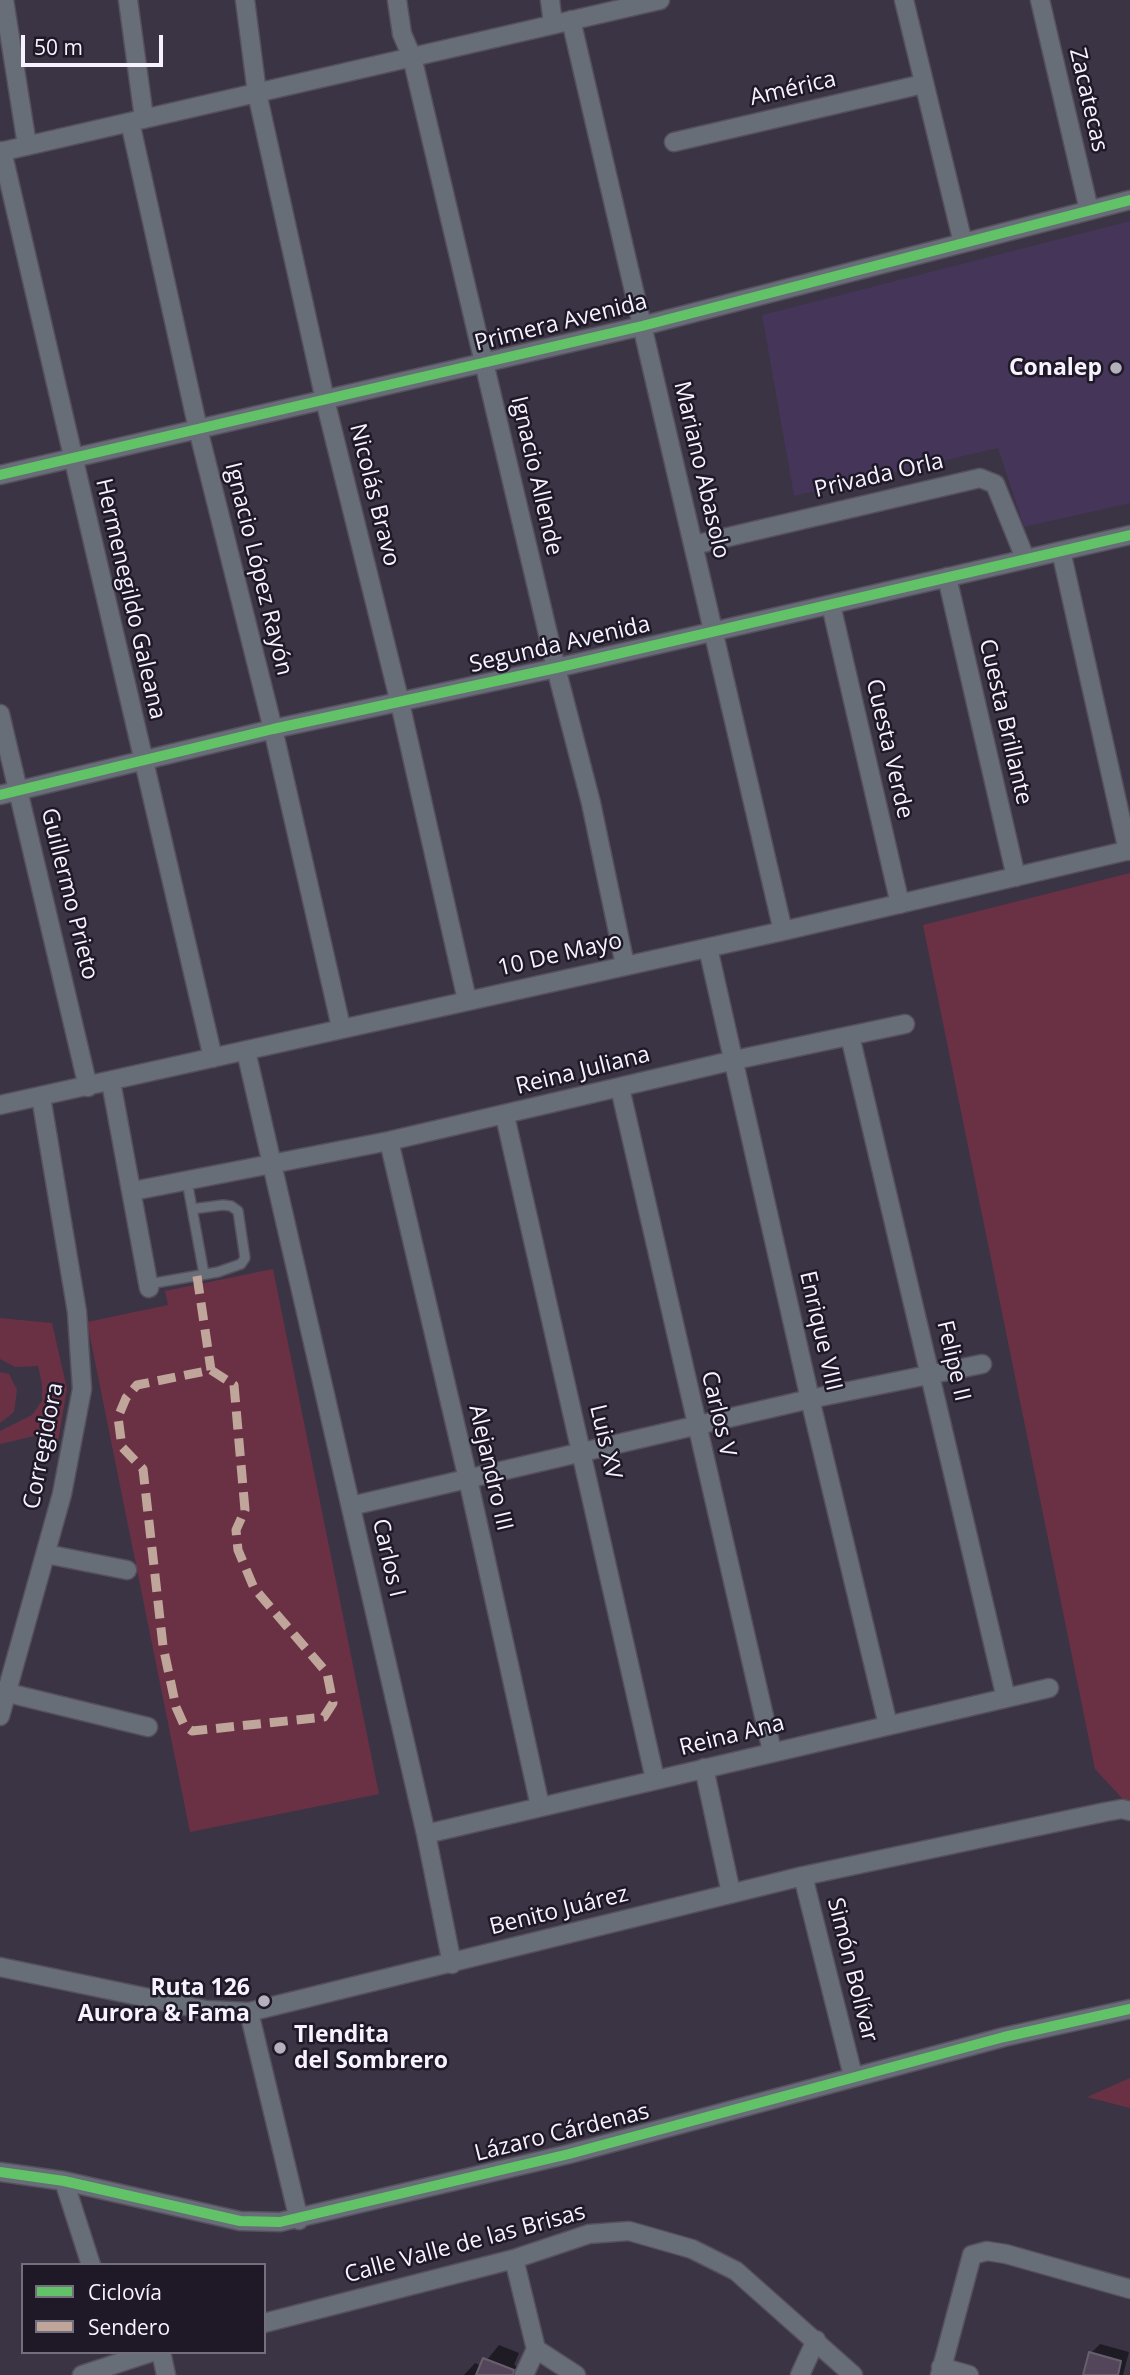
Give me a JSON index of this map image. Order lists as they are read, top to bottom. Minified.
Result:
{"streets":{"street":["América","Zacatecas","Primera Avenida","Mariano Abasolo","Ignacio Allende","Privada Orla","Nicolás Bravo","Ignacio López Rayón","Hermenegildo Galeana","Segunda Avenida","Cuesta Brillante","Cuesta Verde","Guillermo Prieto","10 De Mayo","Reina Juliana","Enrique VIII","Felipe II","Carlos V","Luis XV","Corregidora","Alejandro III","Carlos I","Reina Ana","Benito Juárez","Simón Bolívar","Lázaro Cárdenas","Calle Valle de las Brisas"]},"crossings":[["Zacatecas","Primera Avenida"],["Primera Avenida","Mariano Abasolo"],["Primera Avenida","Ignacio Allende"],["Primera Avenida","Nicolás Bravo"],["Primera Avenida","Ignacio López Rayón"],["Primera Avenida","Hermenegildo Galeana"],["Mariano Abasolo","Privada Orla"],["Mariano Abasolo","Segunda Avenida"],["Mariano Abasolo","10 De Mayo"],["Ignacio Allende","Segunda Avenida"],["Ignacio Allende","10 De Mayo"],["Privada Orla","Segunda Avenida"],["Nicolás Bravo","Segunda Avenida"],["Nicolás Bravo","10 De Mayo"],["Ignacio López Rayón","Segunda Avenida"],["Ignacio López Rayón","10 De Mayo"],["Hermenegildo Galeana","Segunda Avenida"],["Hermenegildo Galeana","10 De Mayo"],["Segunda Avenida","Cuesta Brillante"],["Segunda Avenida","Cuesta Verde"],["Segunda Avenida","Guillermo Prieto"],["Cuesta Brillante","10 De Mayo"],["Cuesta Verde","10 De Mayo"],["Guillermo Prieto","10 De Mayo"],["10 De Mayo","Enrique VIII"],["10 De Mayo","Corregidora"],["10 De Mayo","Carlos I"],["Reina Juliana","Enrique VIII"],["Reina Juliana","Felipe II"],["Reina Juliana","Carlos V"],["Reina Juliana","Luis XV"],["Reina Juliana","Alejandro III"],["Reina Juliana","Carlos I"],["Enrique VIII","Reina Ana"],["Felipe II","Reina Ana"],["Carlos V","Reina Ana"],["Luis XV","Reina Ana"],["Alejandro III","Reina Ana"],["Carlos I","Reina Ana"],["Carlos I","Benito Juárez"],["Benito Juárez","Simón Bolívar"],["Simón Bolívar","Lázaro Cárdenas"]],"places":["Conalep","Ruta 126 Aurora & Fama","TIendita del Sombrero"],"legend":["Ciclovía","Sendero"],"scale_bar":"50 m"}
